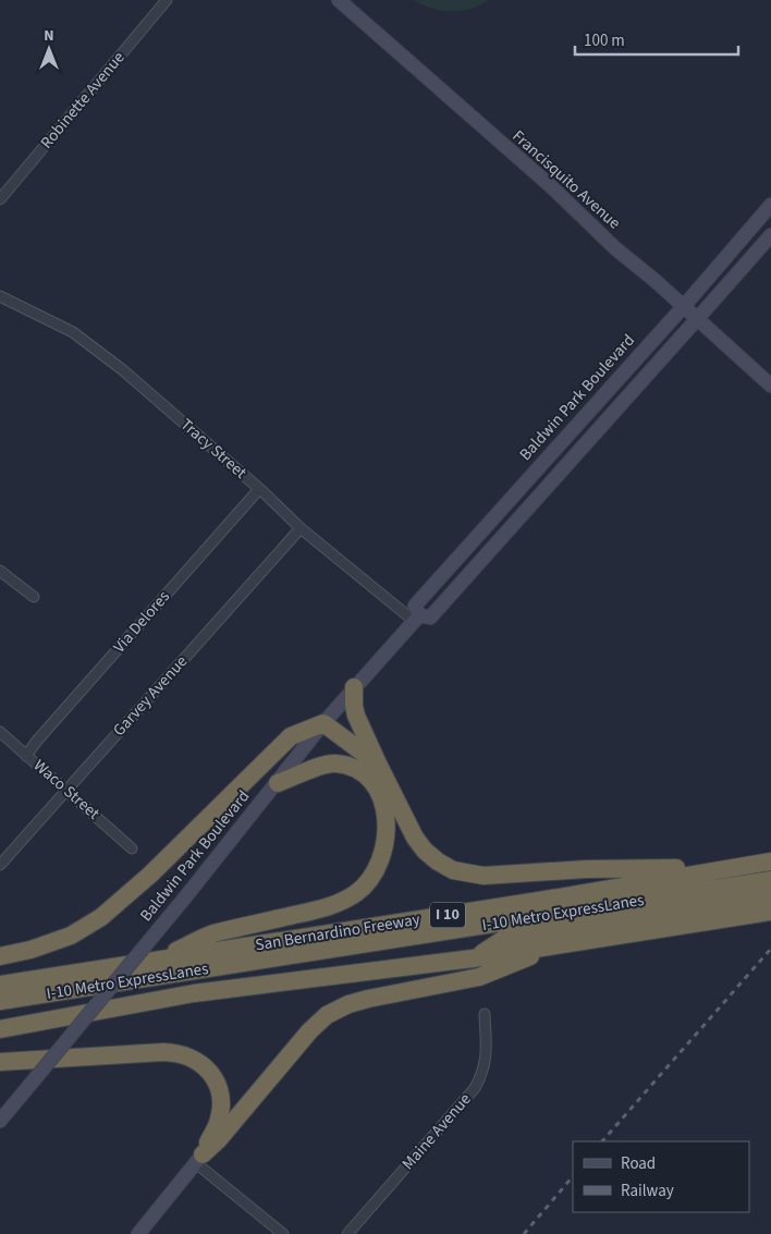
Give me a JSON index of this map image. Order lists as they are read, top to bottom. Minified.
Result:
{"streets":{"highway":["I-10 Metro ExpressLanes","I 10","San Bernardino Freeway"],"main road":["Francisquito Avenue","Baldwin Park Boulevard"],"street":["Robinette Avenue","Tracy Street","Via Delores","Garvey Avenue","Waco Street","Maine Avenue"]},"crossings":[["Francisquito Avenue","Baldwin Park Boulevard"],["Baldwin Park Boulevard","Tracy Street"],["Tracy Street","Via Delores"],["Tracy Street","Garvey Avenue"],["Via Delores","Waco Street"],["Garvey Avenue","Waco Street"]],"legend":["Road","Railway"],"scale_bar":"100 m","north":"top"}
